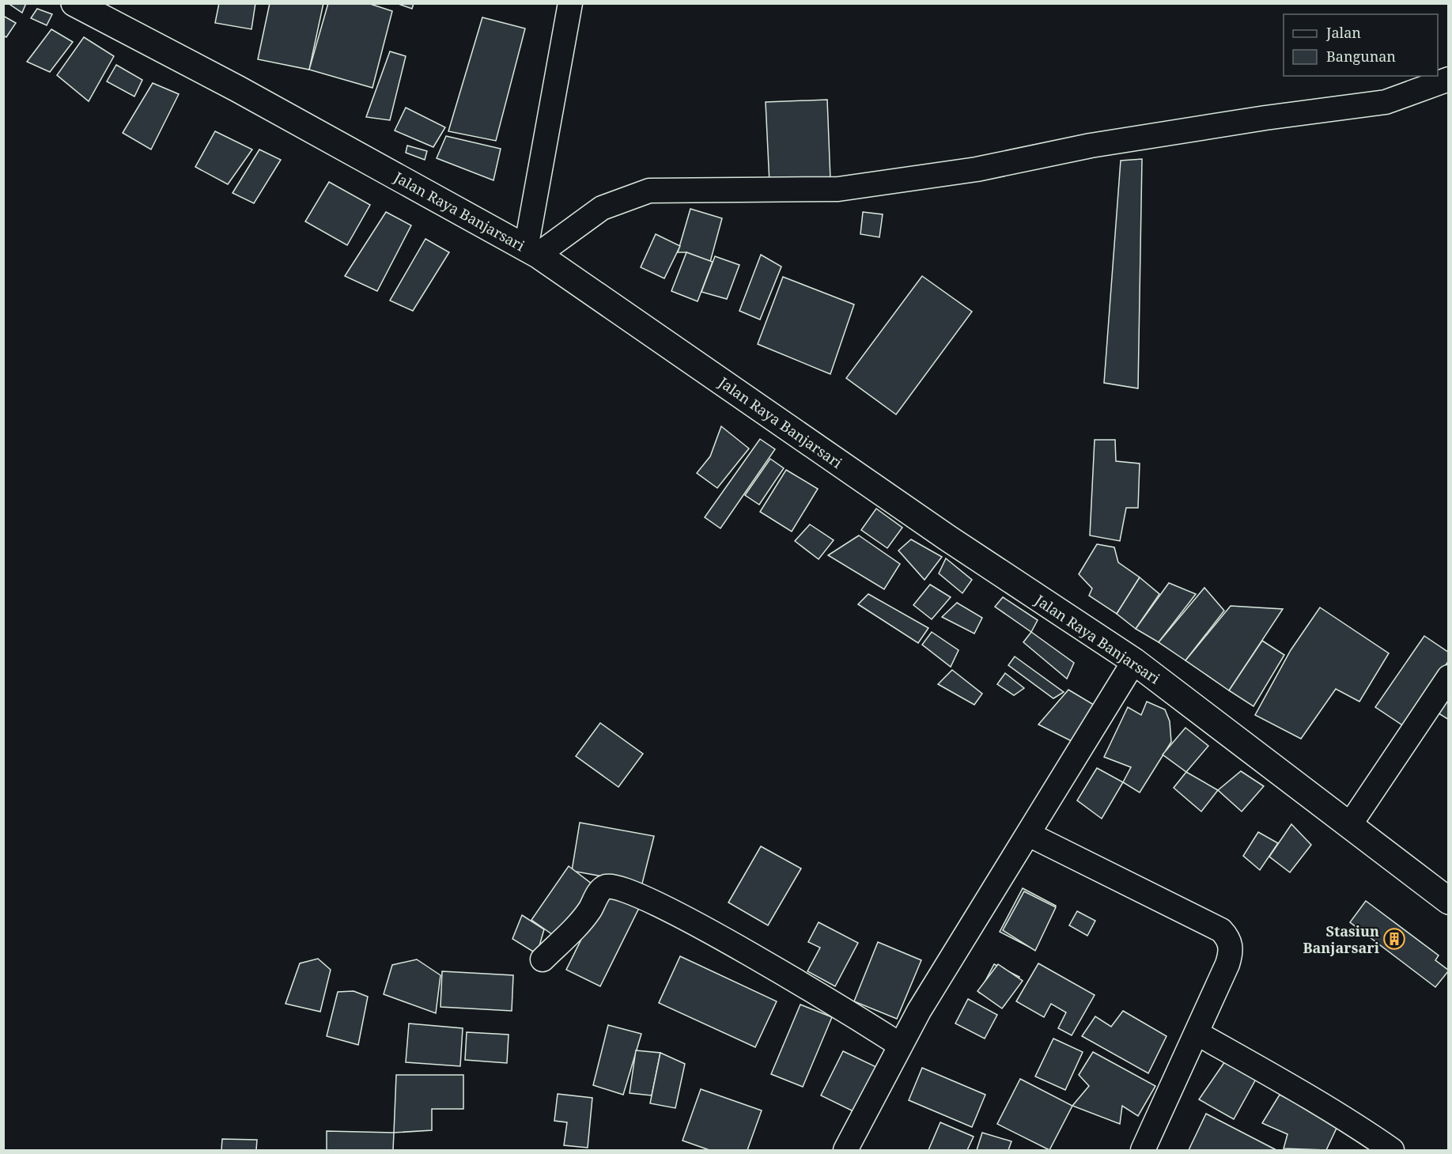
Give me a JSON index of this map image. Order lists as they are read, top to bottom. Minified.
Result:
{"streets":{"highway":["Jalan Raya Banjarsari"]},"places":{"building":["Stasiun Banjarsari"]},"legend":["Jalan","Bangunan"]}
